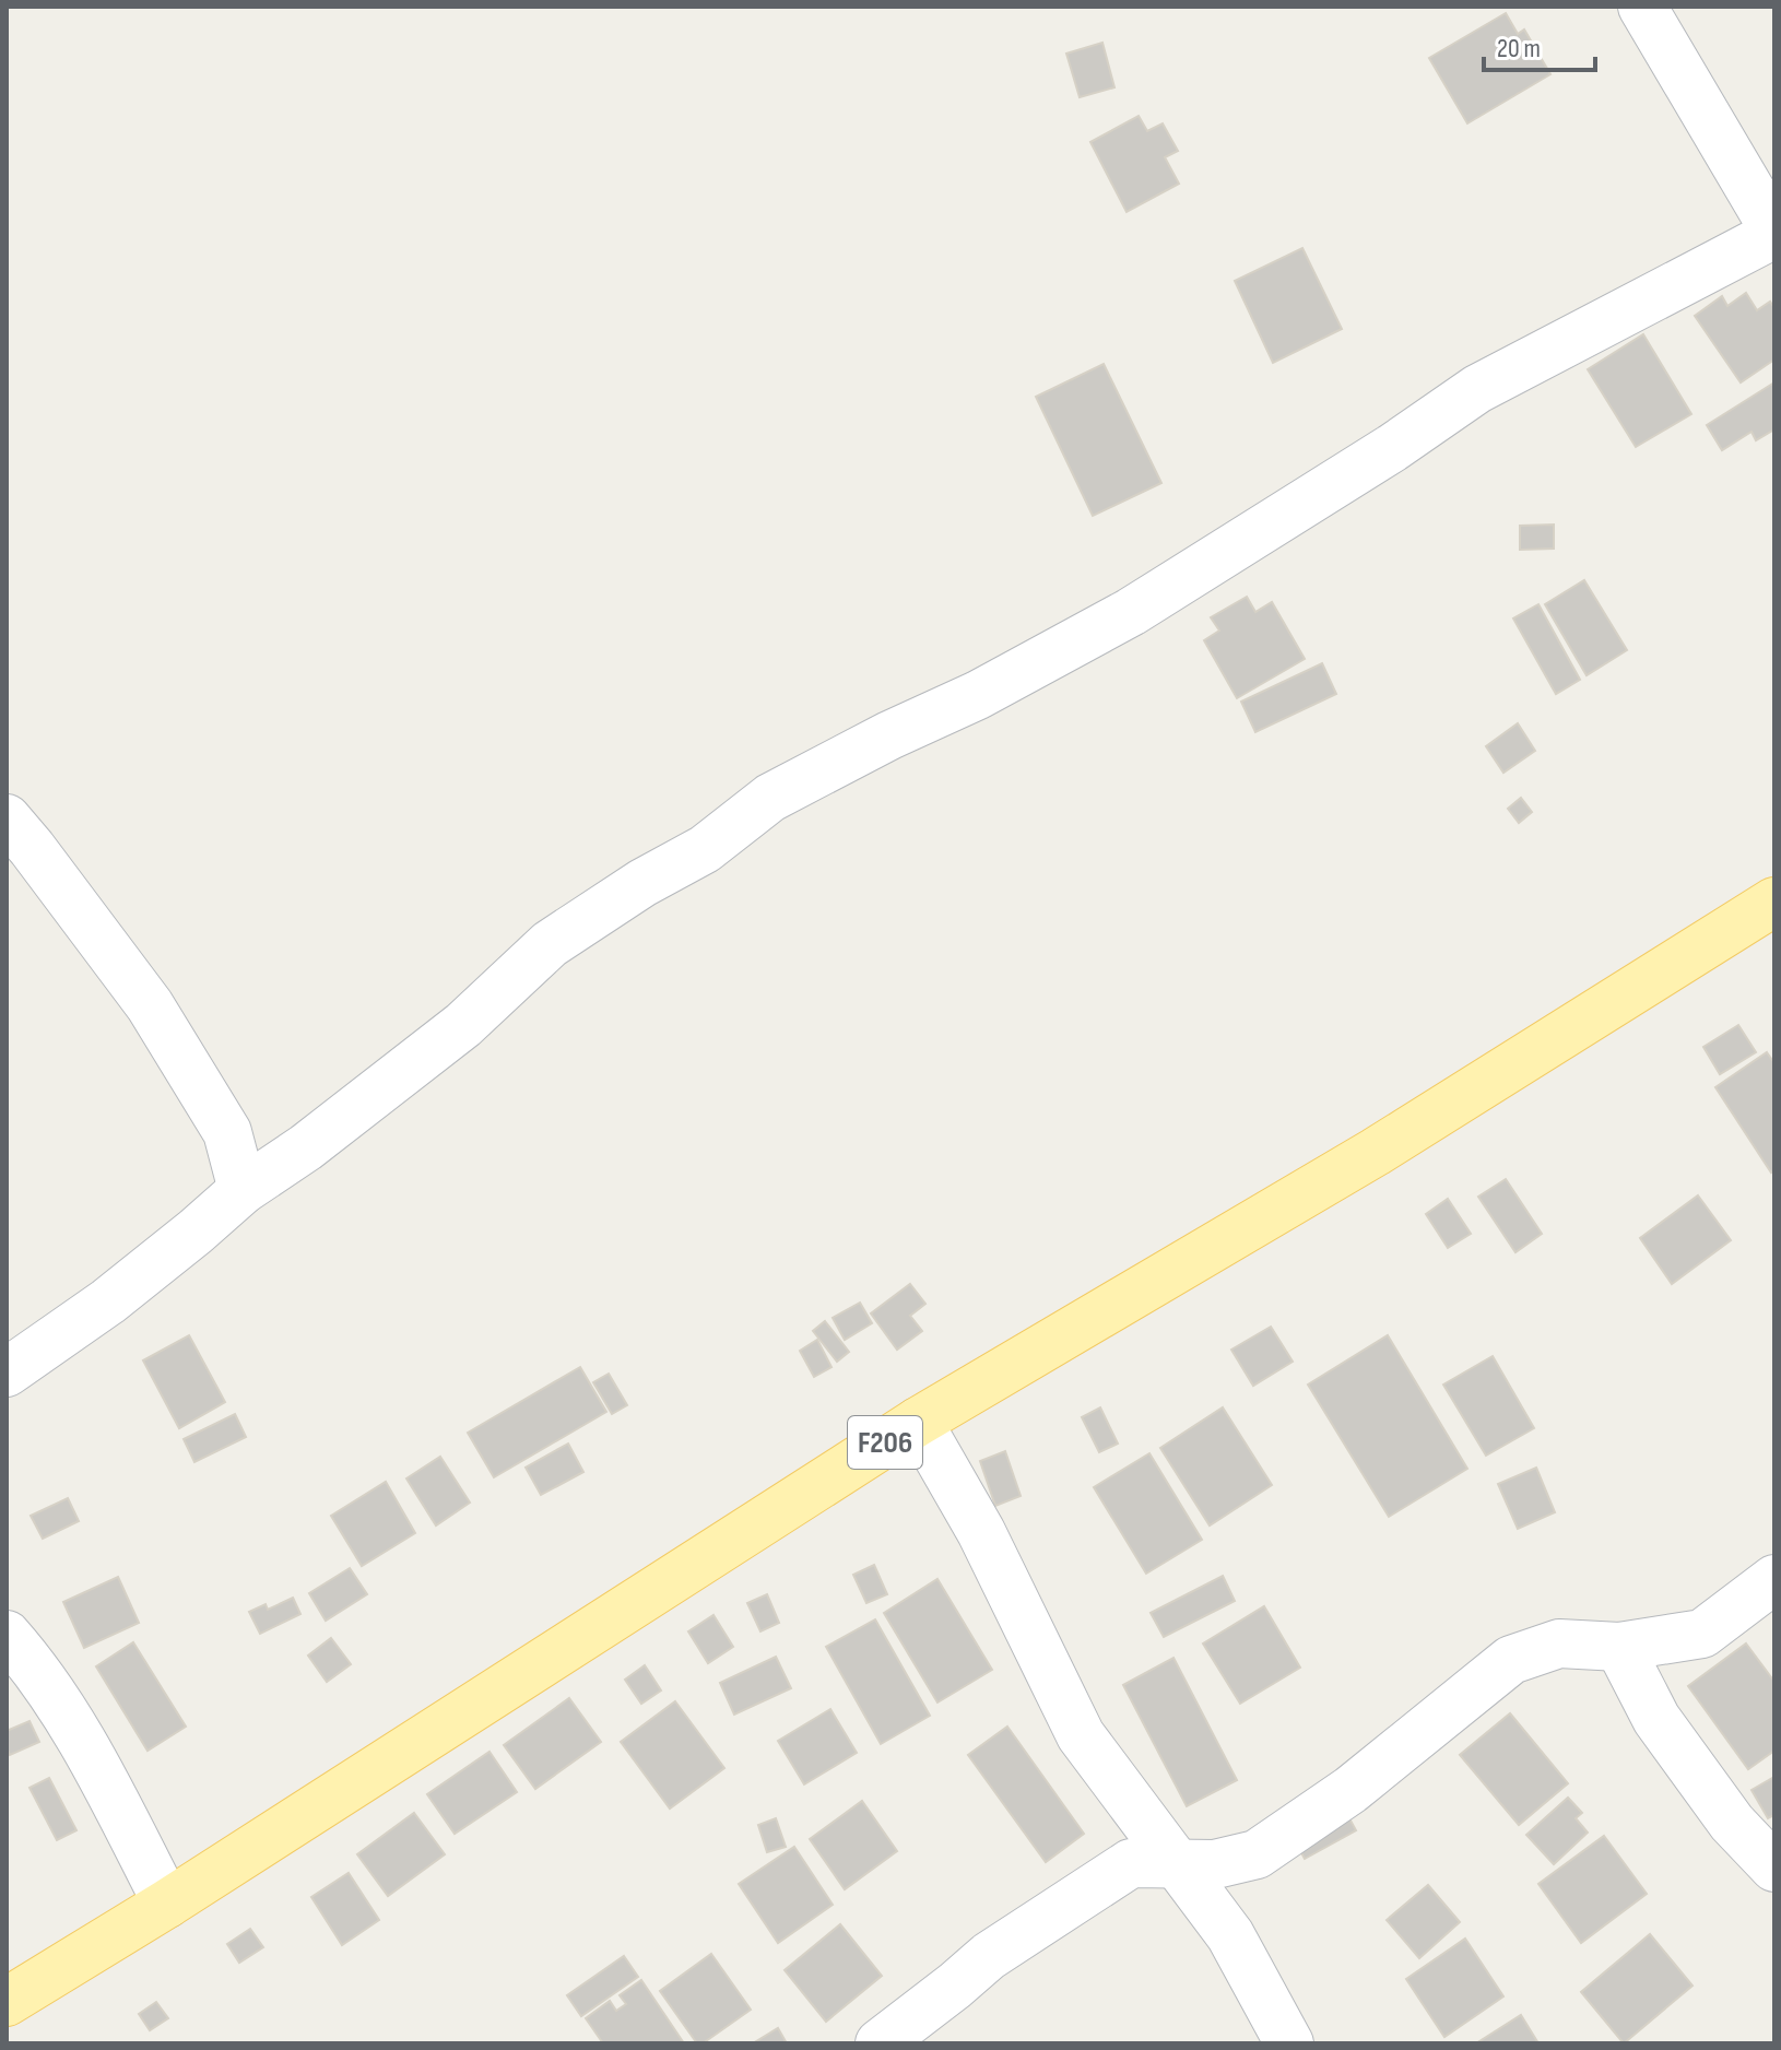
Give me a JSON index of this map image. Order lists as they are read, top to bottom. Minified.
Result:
{"streets":{"main road":["F206"]},"scale_bar":"20 m"}
